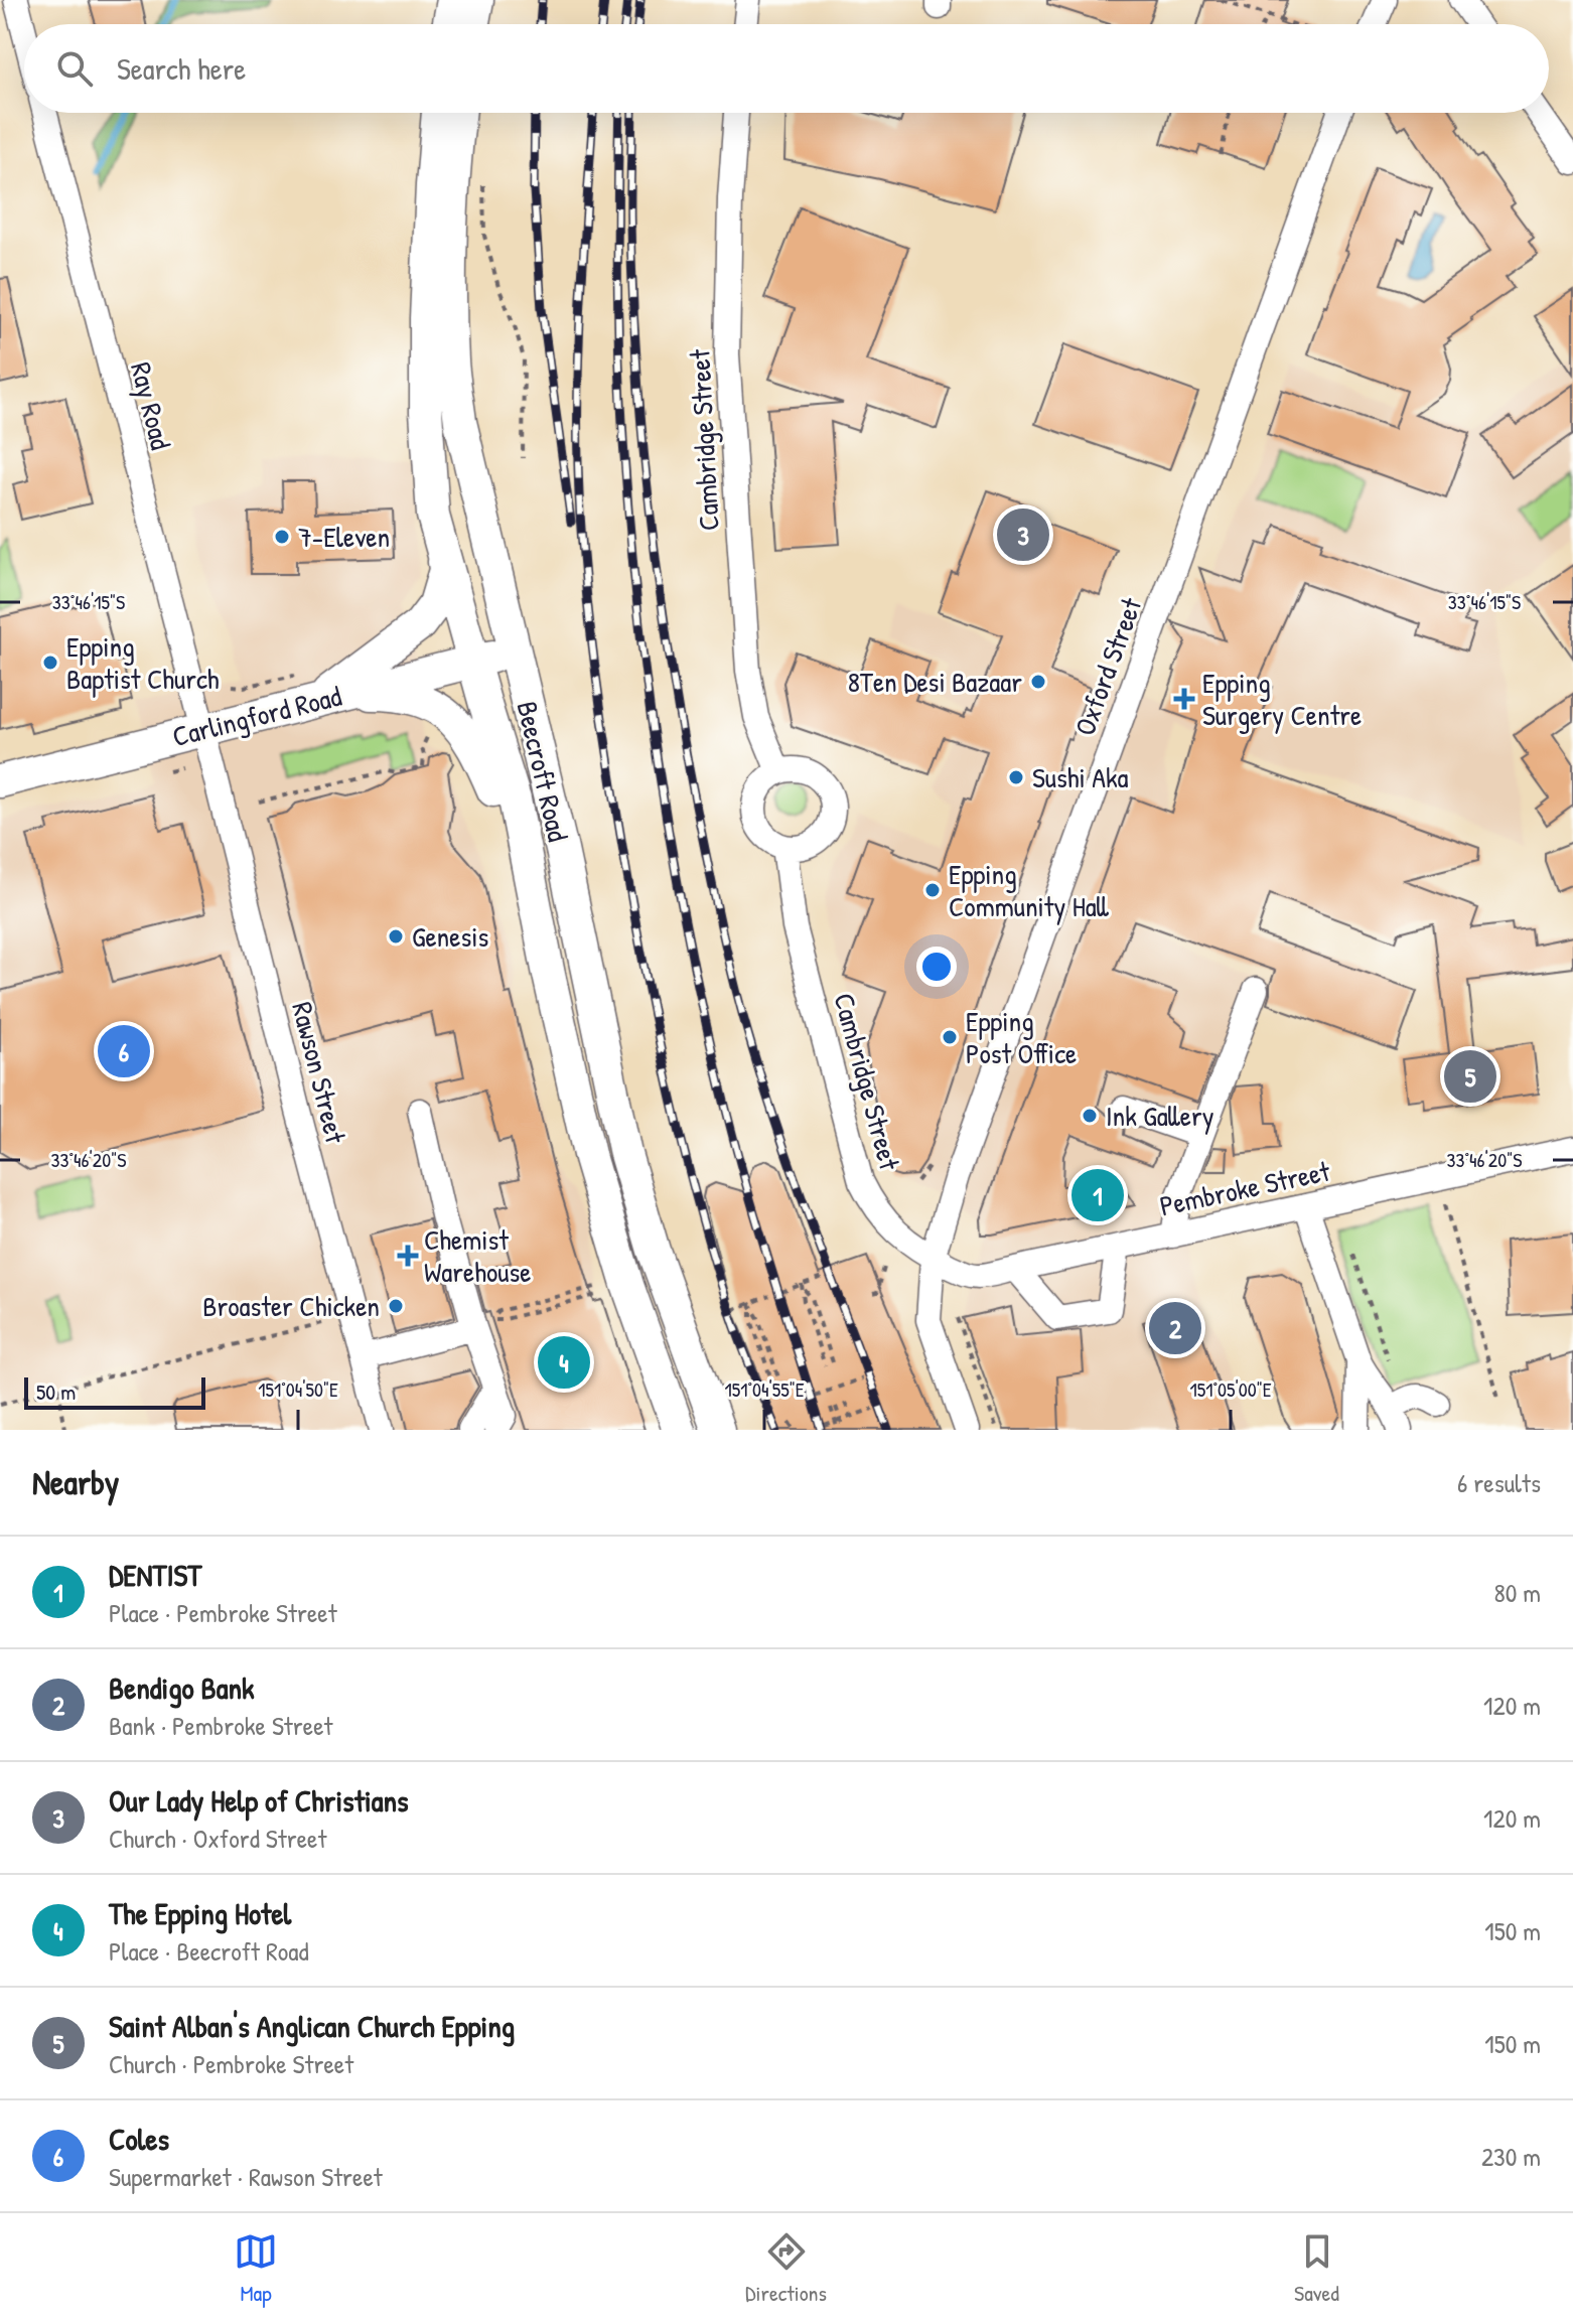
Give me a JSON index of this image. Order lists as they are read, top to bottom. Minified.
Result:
{"streets":{"main road":["Carlingford Road","Beecroft Road"],"street":["Ray Road","Cambridge Street","Oxford Street","Rawson Street","Pembroke Street"]},"crossings":[["Ray Road","Carlingford Road"],["Ray Road","Rawson Street"],["Cambridge Street","Oxford Street"],["Cambridge Street","Pembroke Street"],["Oxford Street","Pembroke Street"],["Carlingford Road","Beecroft Road"],["Carlingford Road","Rawson Street"]],"places":{"other":["7-Eleven","Epping Baptist Church","8Ten Desi Bazaar","Sushi Aka","Epping Community Hall","Genesis","Epping Post Office","Ink Gallery","Broaster Chicken"],"health":["Epping Surgery Centre","Chemist Warehouse"]},"scale_bar":"50 m","page":{"search":"Search here","pins":["3","6","5","1","2","4"],"scale":"50 m","heading":["Nearby","6 results"],"list":[{"mark":"1","name":"DENTIST","note":"Place · Pembroke Street","value":"80 m"},{"mark":"2","name":"Bendigo Bank","note":"Bank · Pembroke Street","value":"120 m"},{"mark":"3","name":"Our Lady Help of Christians","note":"Church · Oxford Street","value":"120 m"},{"mark":"4","name":"The Epping Hotel","note":"Place · Beecroft Road","value":"150 m"},{"mark":"5","name":"Saint Alban's Anglican Church Epping","note":"Church · Pembroke Street","value":"150 m"},{"mark":"6","name":"Coles","note":"Supermarket · Rawson Street","value":"230 m"}],"nav":["Map","Directions","Saved"]},"coordinates":["33°46'15\"S","33°46'20\"S","151°04'50\"E","151°04'55\"E","151°05'00\"E"]}
